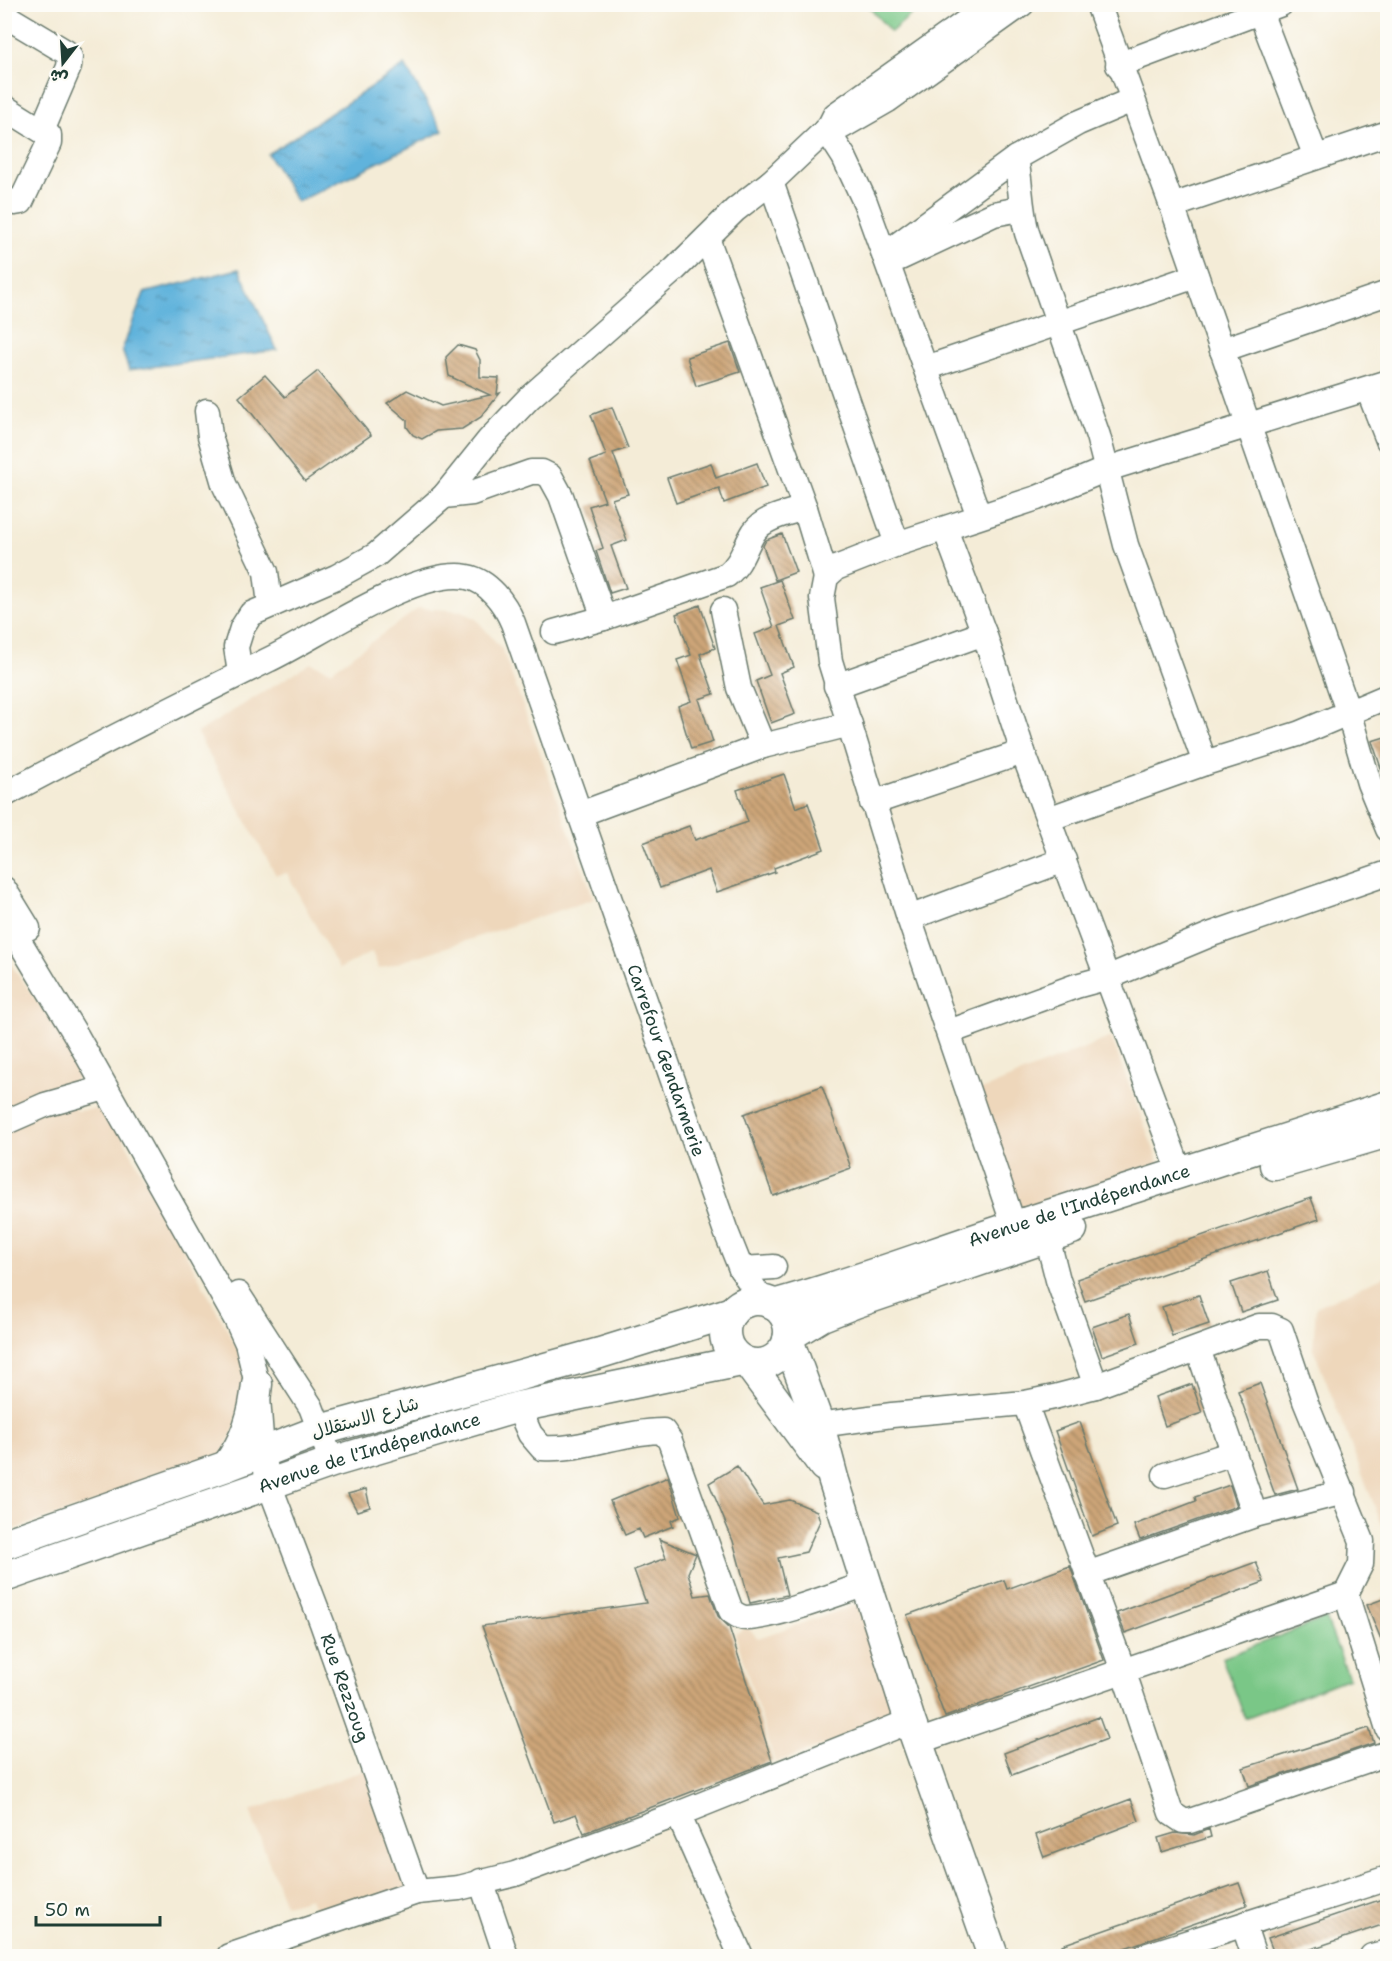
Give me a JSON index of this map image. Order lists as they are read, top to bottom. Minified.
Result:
{"streets":{"main road":["Avenue de l'Indépendance","شارع الاستقلال"],"street":["Carrefour Gendarmerie","Rue Rezzoug"]},"crossings":[["Avenue de l'Indépendance","شارع الاستقلال"],["Avenue de l'Indépendance","Rue Rezzoug"],["شارع الاستقلال","Rue Rezzoug"]],"scale_bar":"50 m","north":"bottom"}
